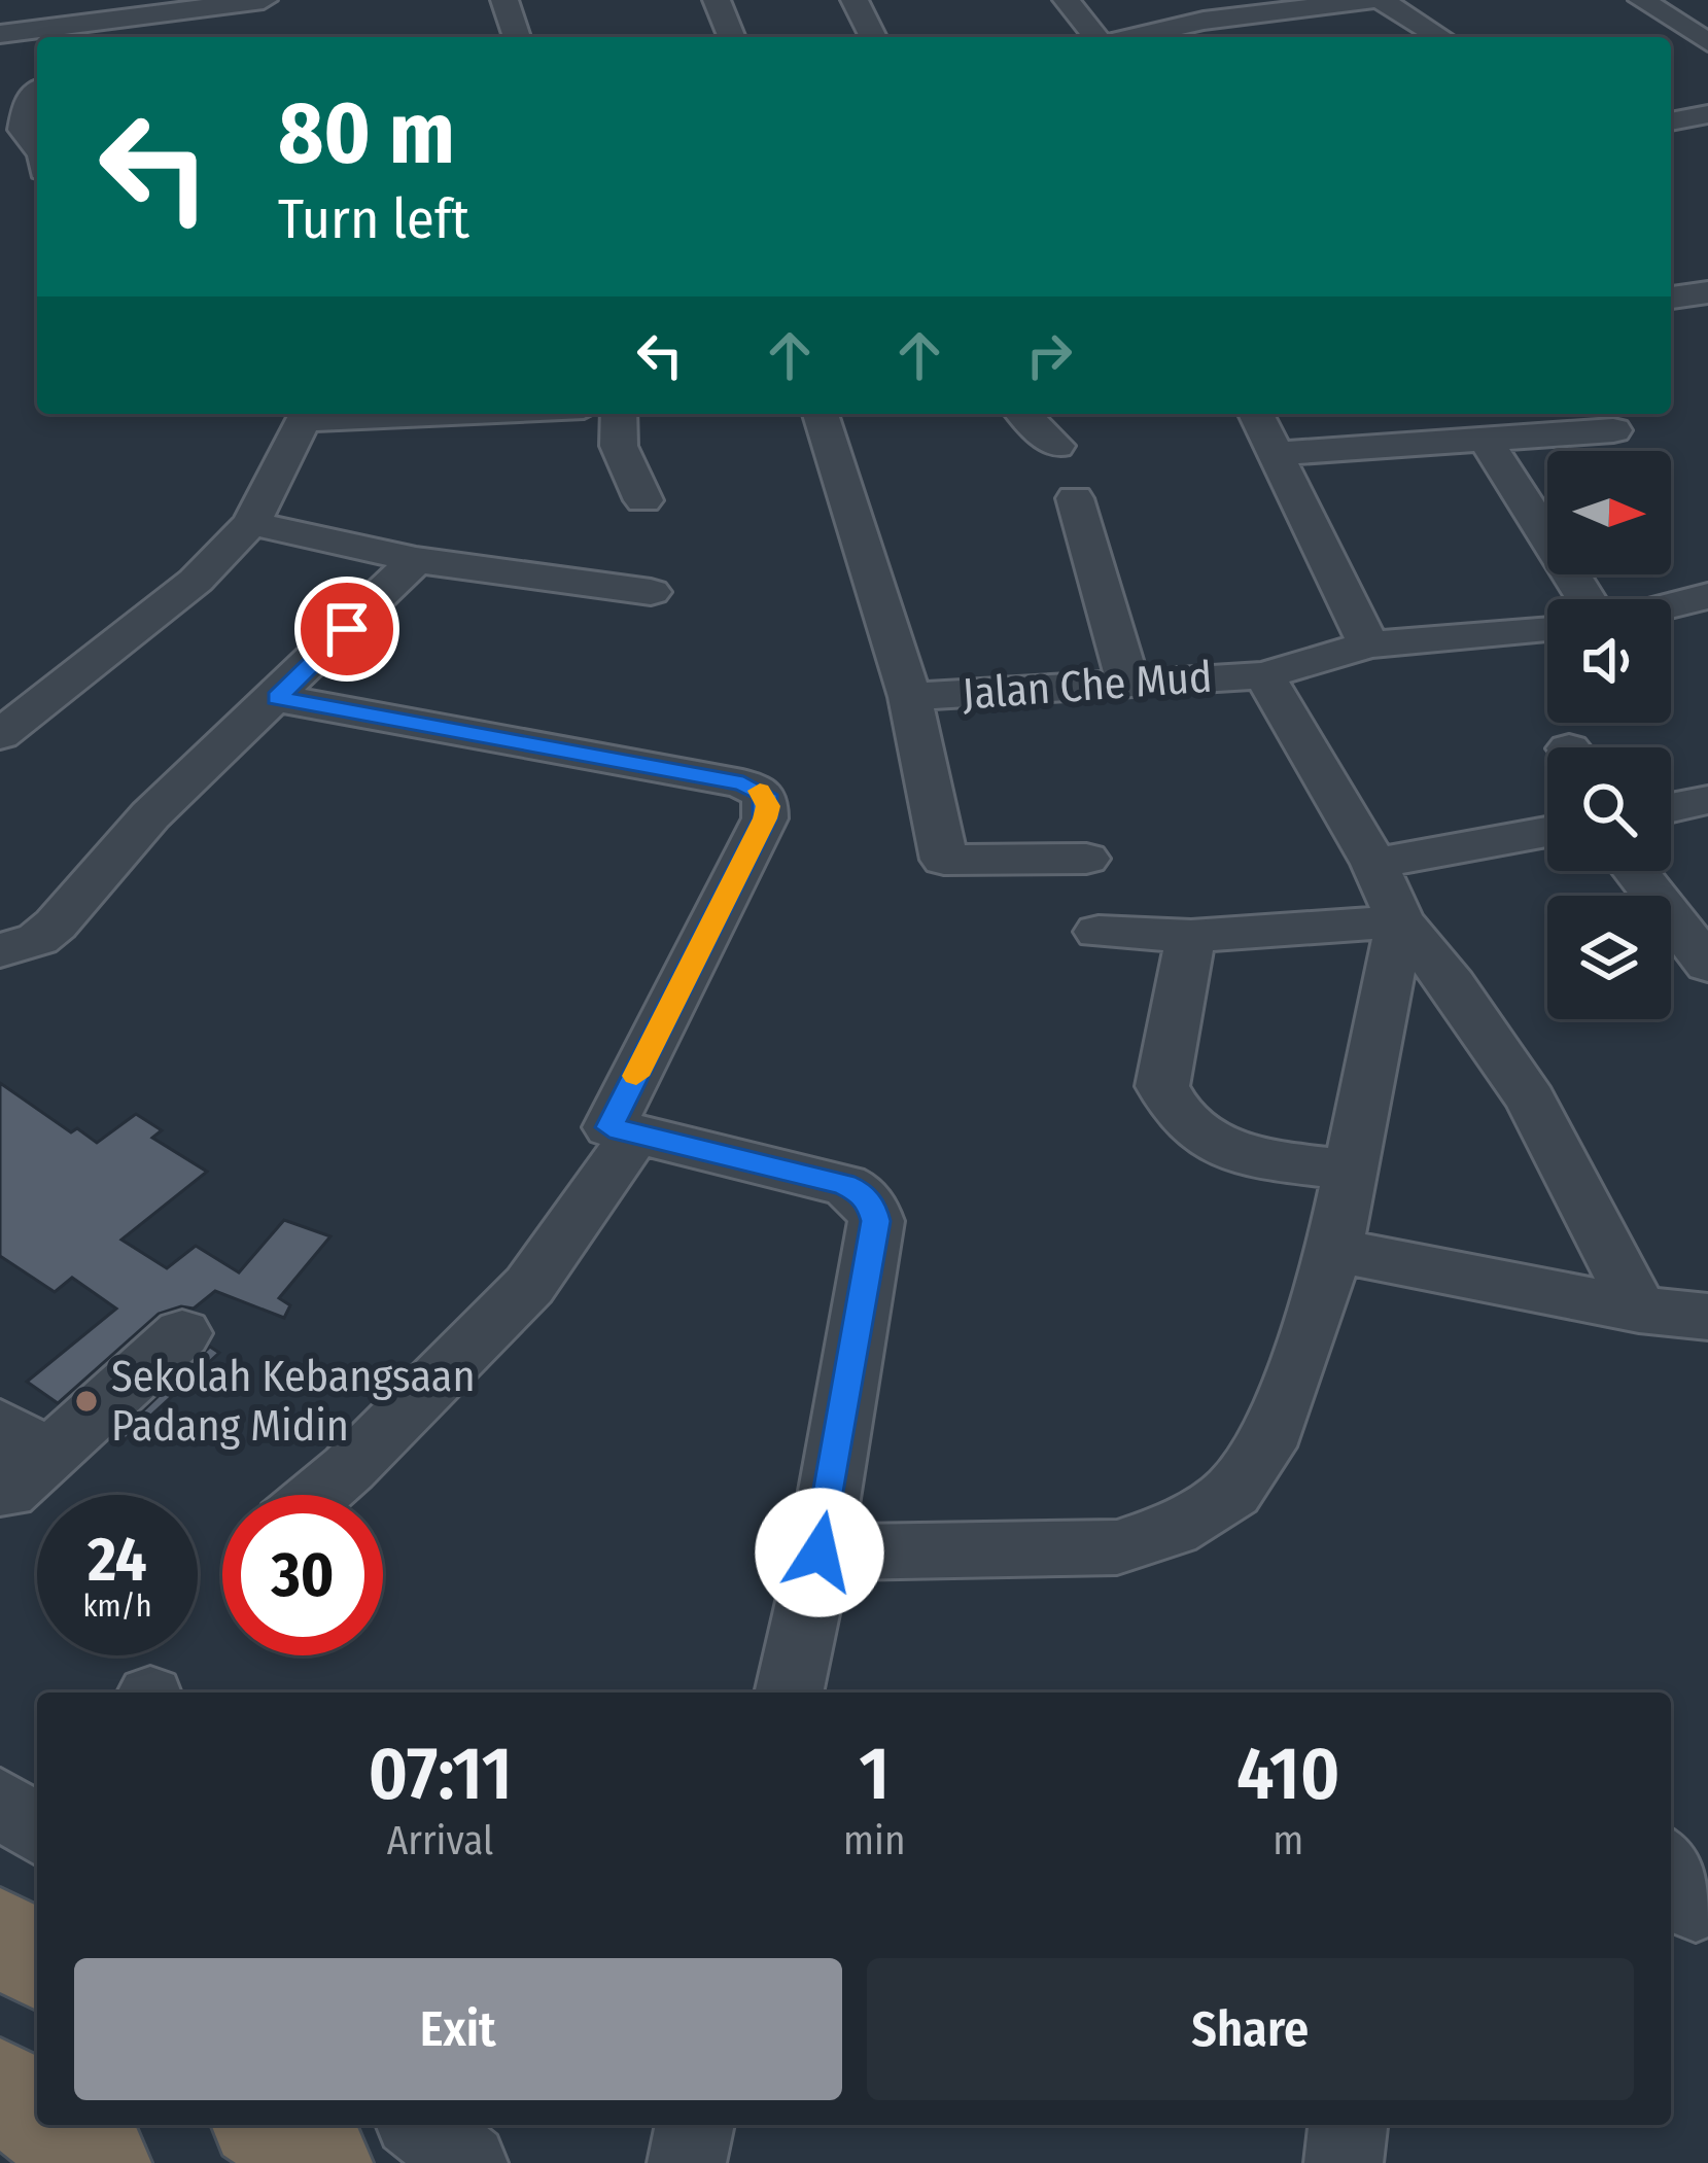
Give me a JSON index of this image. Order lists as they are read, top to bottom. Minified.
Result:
{"streets":{"street":["Jalan Che Mud"]},"places":["Sekolah Kebangsaan Padang Midin"],"north":"right","page":{"turn":["80 m","Turn left"],"speed":"24 km/h","limit":"30","eta":["07:11","Arrival","1","min","410","m"],"buttons":["Exit","Share"]}}
